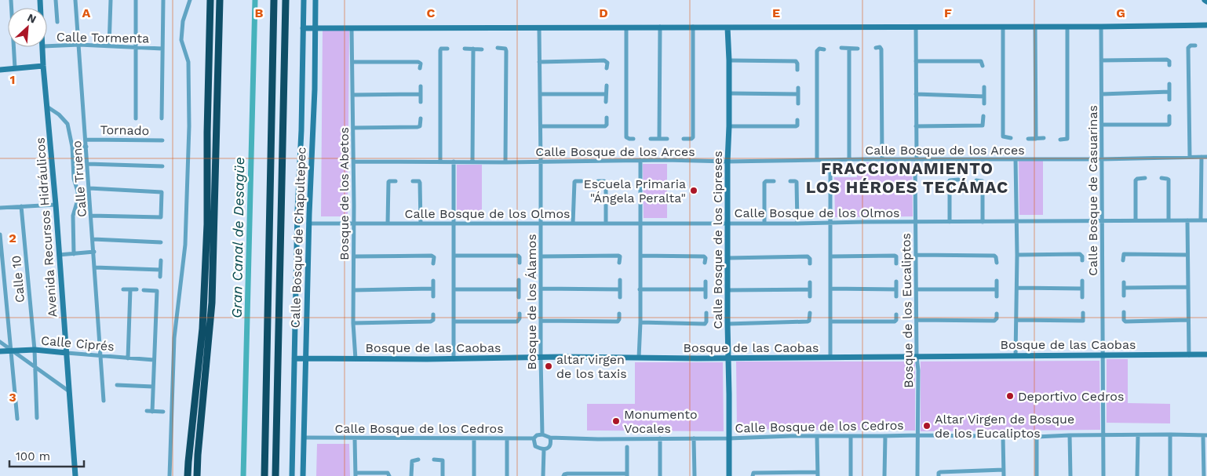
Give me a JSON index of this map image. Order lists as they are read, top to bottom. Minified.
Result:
{"streets":{"street":["Calle Tormenta","Tornado","Calle Bosque de los Arces","Calle Trueno","Calle Bosque de Casuarinas","Bosque de los Abetos","Calle Bosque de los Olmos","Avenida Recursos Hidráulicos","Calle Bosque de Chapultepec","Calle Bosque de los Cipreses","Calle 10","Bosque de los Álamos","Bosque de los Eucaliptos","Calle Ciprés","Bosque de las Caobas","Calle Bosque de los Cedros"]},"crossings":[["Calle Tormenta","Calle Trueno"],["Tornado","Calle Trueno"],["Calle Bosque de los Arces","Calle Bosque de Casuarinas"],["Calle Bosque de los Arces","Bosque de los Abetos"],["Calle Bosque de los Arces","Calle Bosque de los Cipreses"],["Calle Bosque de los Arces","Bosque de los Álamos"],["Calle Bosque de los Arces","Bosque de los Eucaliptos"],["Calle Trueno","Calle Ciprés"],["Calle Bosque de Casuarinas","Calle Bosque de los Olmos"],["Calle Bosque de Casuarinas","Bosque de las Caobas"],["Calle Bosque de Casuarinas","Calle Bosque de los Cedros"],["Bosque de los Abetos","Calle Bosque de los Olmos"],["Bosque de los Abetos","Bosque de las Caobas"],["Calle Bosque de los Olmos","Calle Bosque de Chapultepec"],["Calle Bosque de los Olmos","Calle Bosque de los Cipreses"],["Calle Bosque de los Olmos","Bosque de los Álamos"],["Calle Bosque de los Olmos","Bosque de los Eucaliptos"],["Avenida Recursos Hidráulicos","Calle Ciprés"],["Calle Bosque de Chapultepec","Bosque de las Caobas"],["Calle Bosque de Chapultepec","Calle Bosque de los Cedros"],["Calle Bosque de los Cipreses","Bosque de las Caobas"],["Calle Bosque de los Cipreses","Calle Bosque de los Cedros"],["Calle 10","Calle Ciprés"],["Bosque de los Álamos","Bosque de las Caobas"],["Bosque de los Álamos","Calle Bosque de los Cedros"],["Bosque de los Eucaliptos","Bosque de las Caobas"],["Bosque de los Eucaliptos","Calle Bosque de los Cedros"]],"districts":["FRACCIONAMIENTO LOS HÉROES TECÁMAC"],"water":["Gran Canal de Desagüe"],"places":["Escuela Primaria \"Ángela Peralta\"","altar virgen de los taxis","Deportivo Cedros","Monumento Vocales","Altar Virgen de Bosque de los Eucaliptos"],"scale_bar":"100 m","north":"top right","grid":{"columns":["A","B","C","D","E","F","G"],"rows":["1","2","3"]}}
